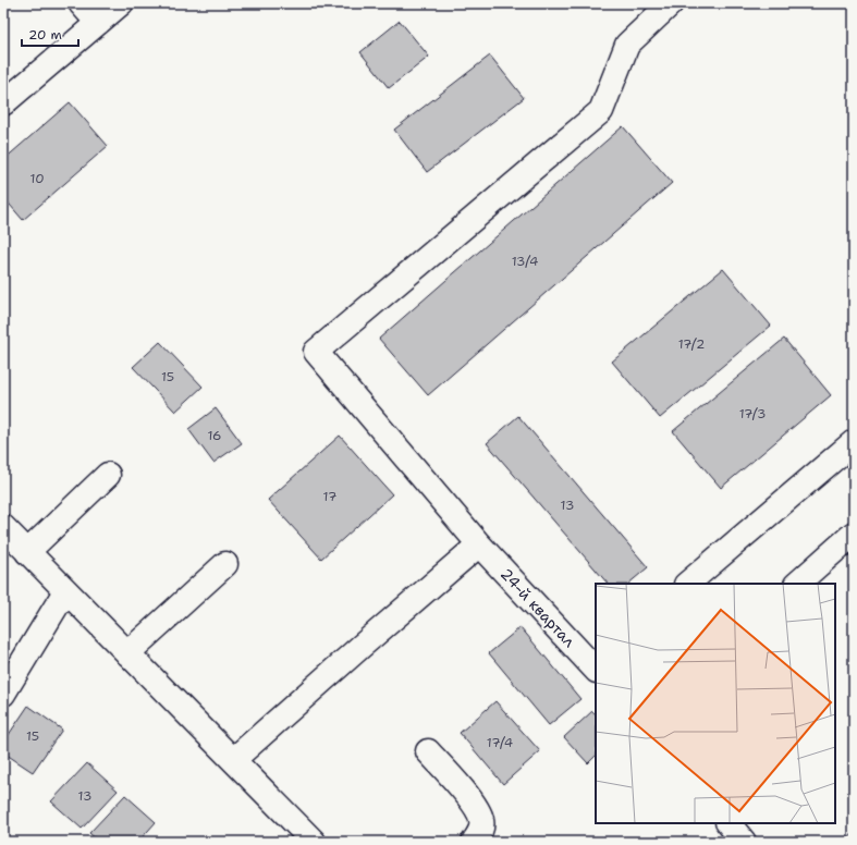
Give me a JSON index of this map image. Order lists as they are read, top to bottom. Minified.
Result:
{"streets":{"street":["24-й квартал"]},"house_numbers":["10","13/4","17/2","15","17/3","16","17","13","15","17/4","13"],"scale_bar":"20 m"}
